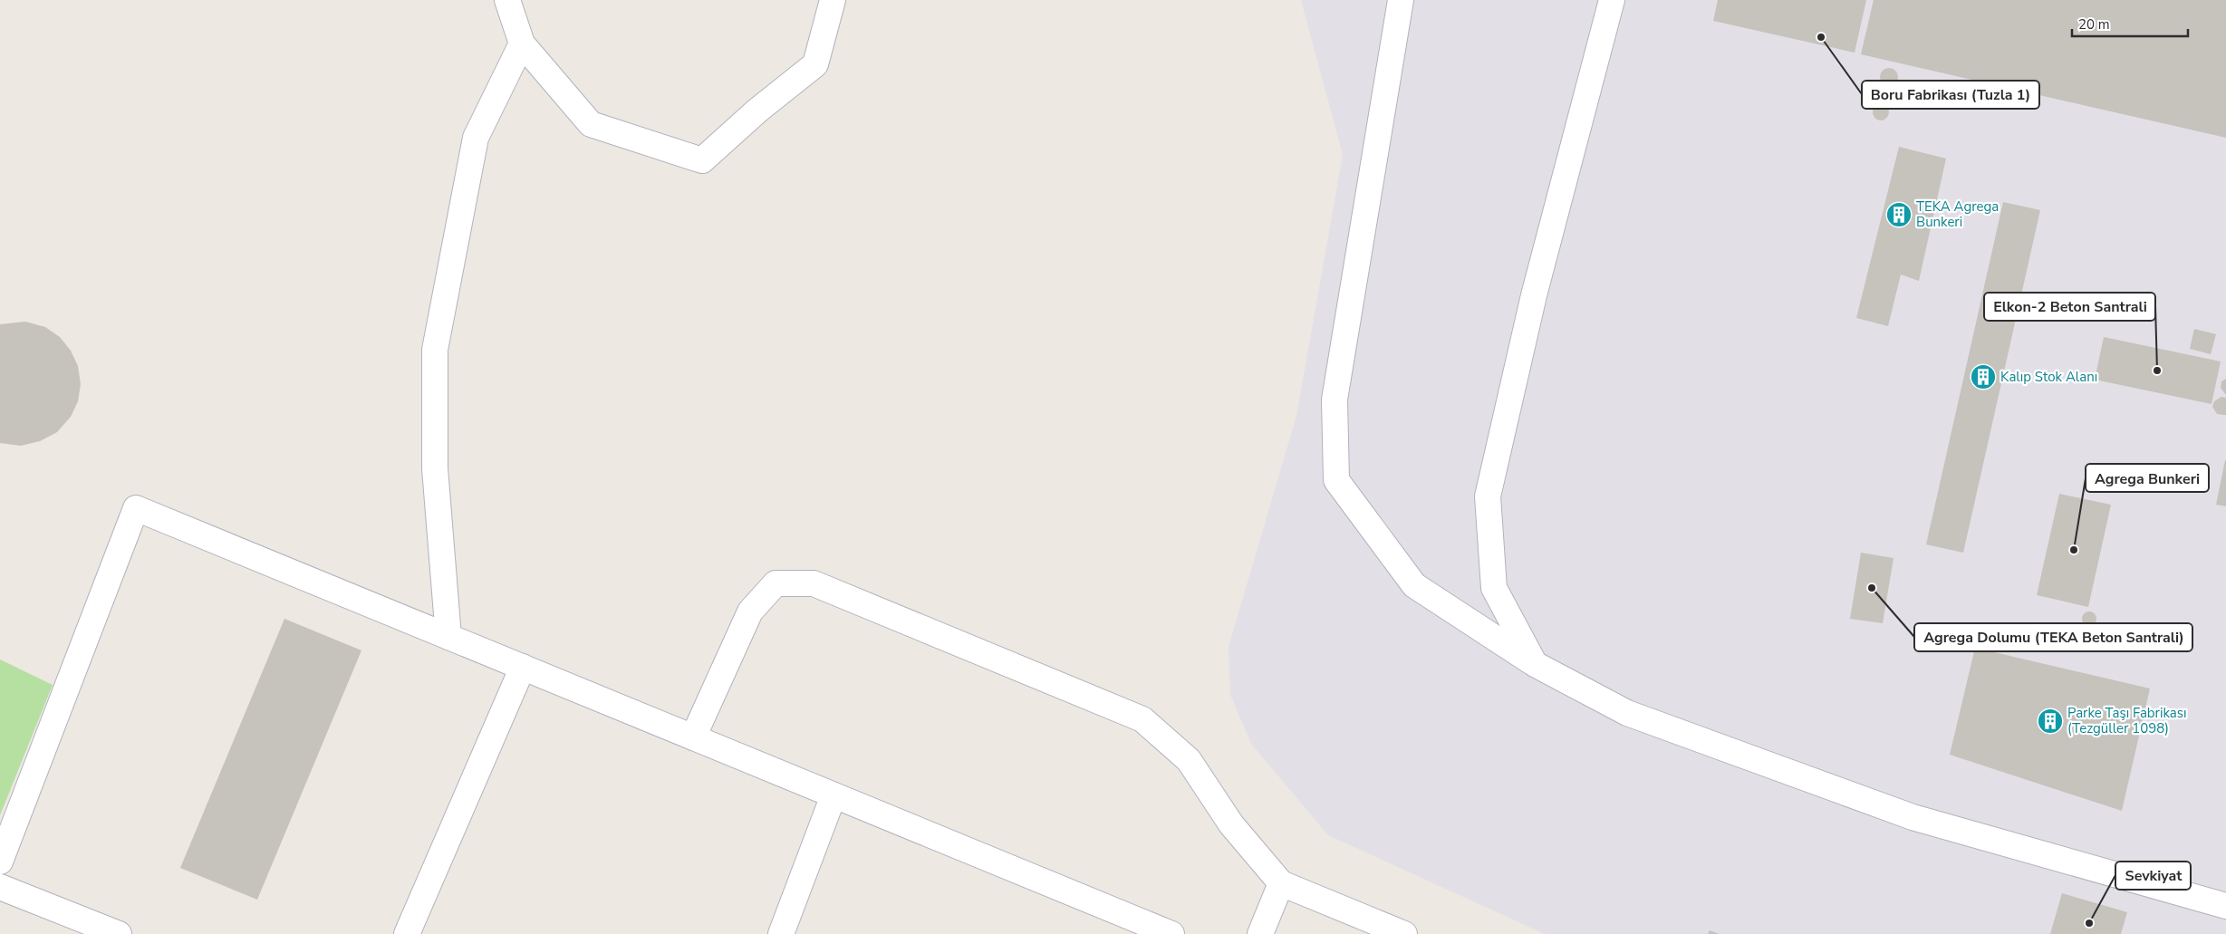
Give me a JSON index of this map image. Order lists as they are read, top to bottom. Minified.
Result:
{"places":{"other":["Boru Fabrikası (Tuzla 1)","Elkon-2 Beton Santrali","Agrega Bunkeri","Agrega Dolumu (TEKA Beton Santrali)","Sevkiyat"],"building":["TEKA Agrega Bunkeri","Kalıp Stok Alanı","Parke Taşı Fabrikası (Tezgüller 1098)"]},"scale_bar":"20 m"}
